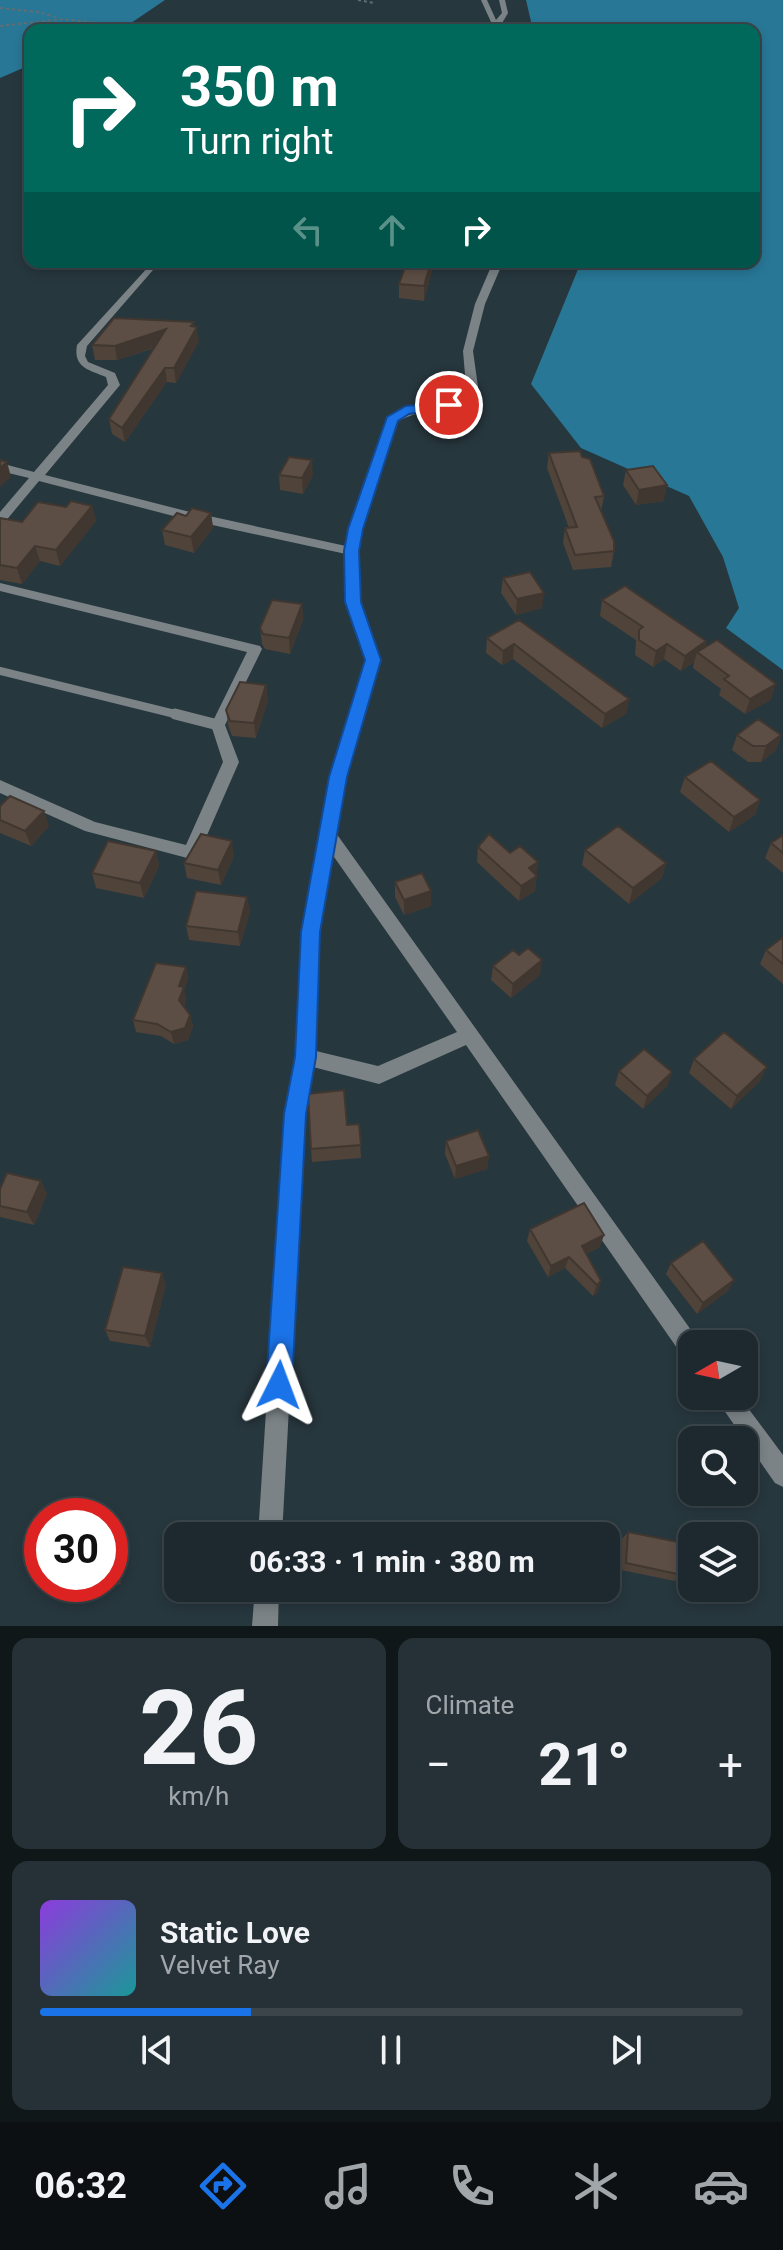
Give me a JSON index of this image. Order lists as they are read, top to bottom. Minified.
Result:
{"north":"left","page":{"turn":["350 m","Turn right"],"limit":"30","trip":"06:33 · 1 min · 380 m","tile":[["26","km/h"],"Climate"],"heat":["−","21°","+"],"song":["Static Love","Velvet Ray"],"tabs":"06:32"}}
